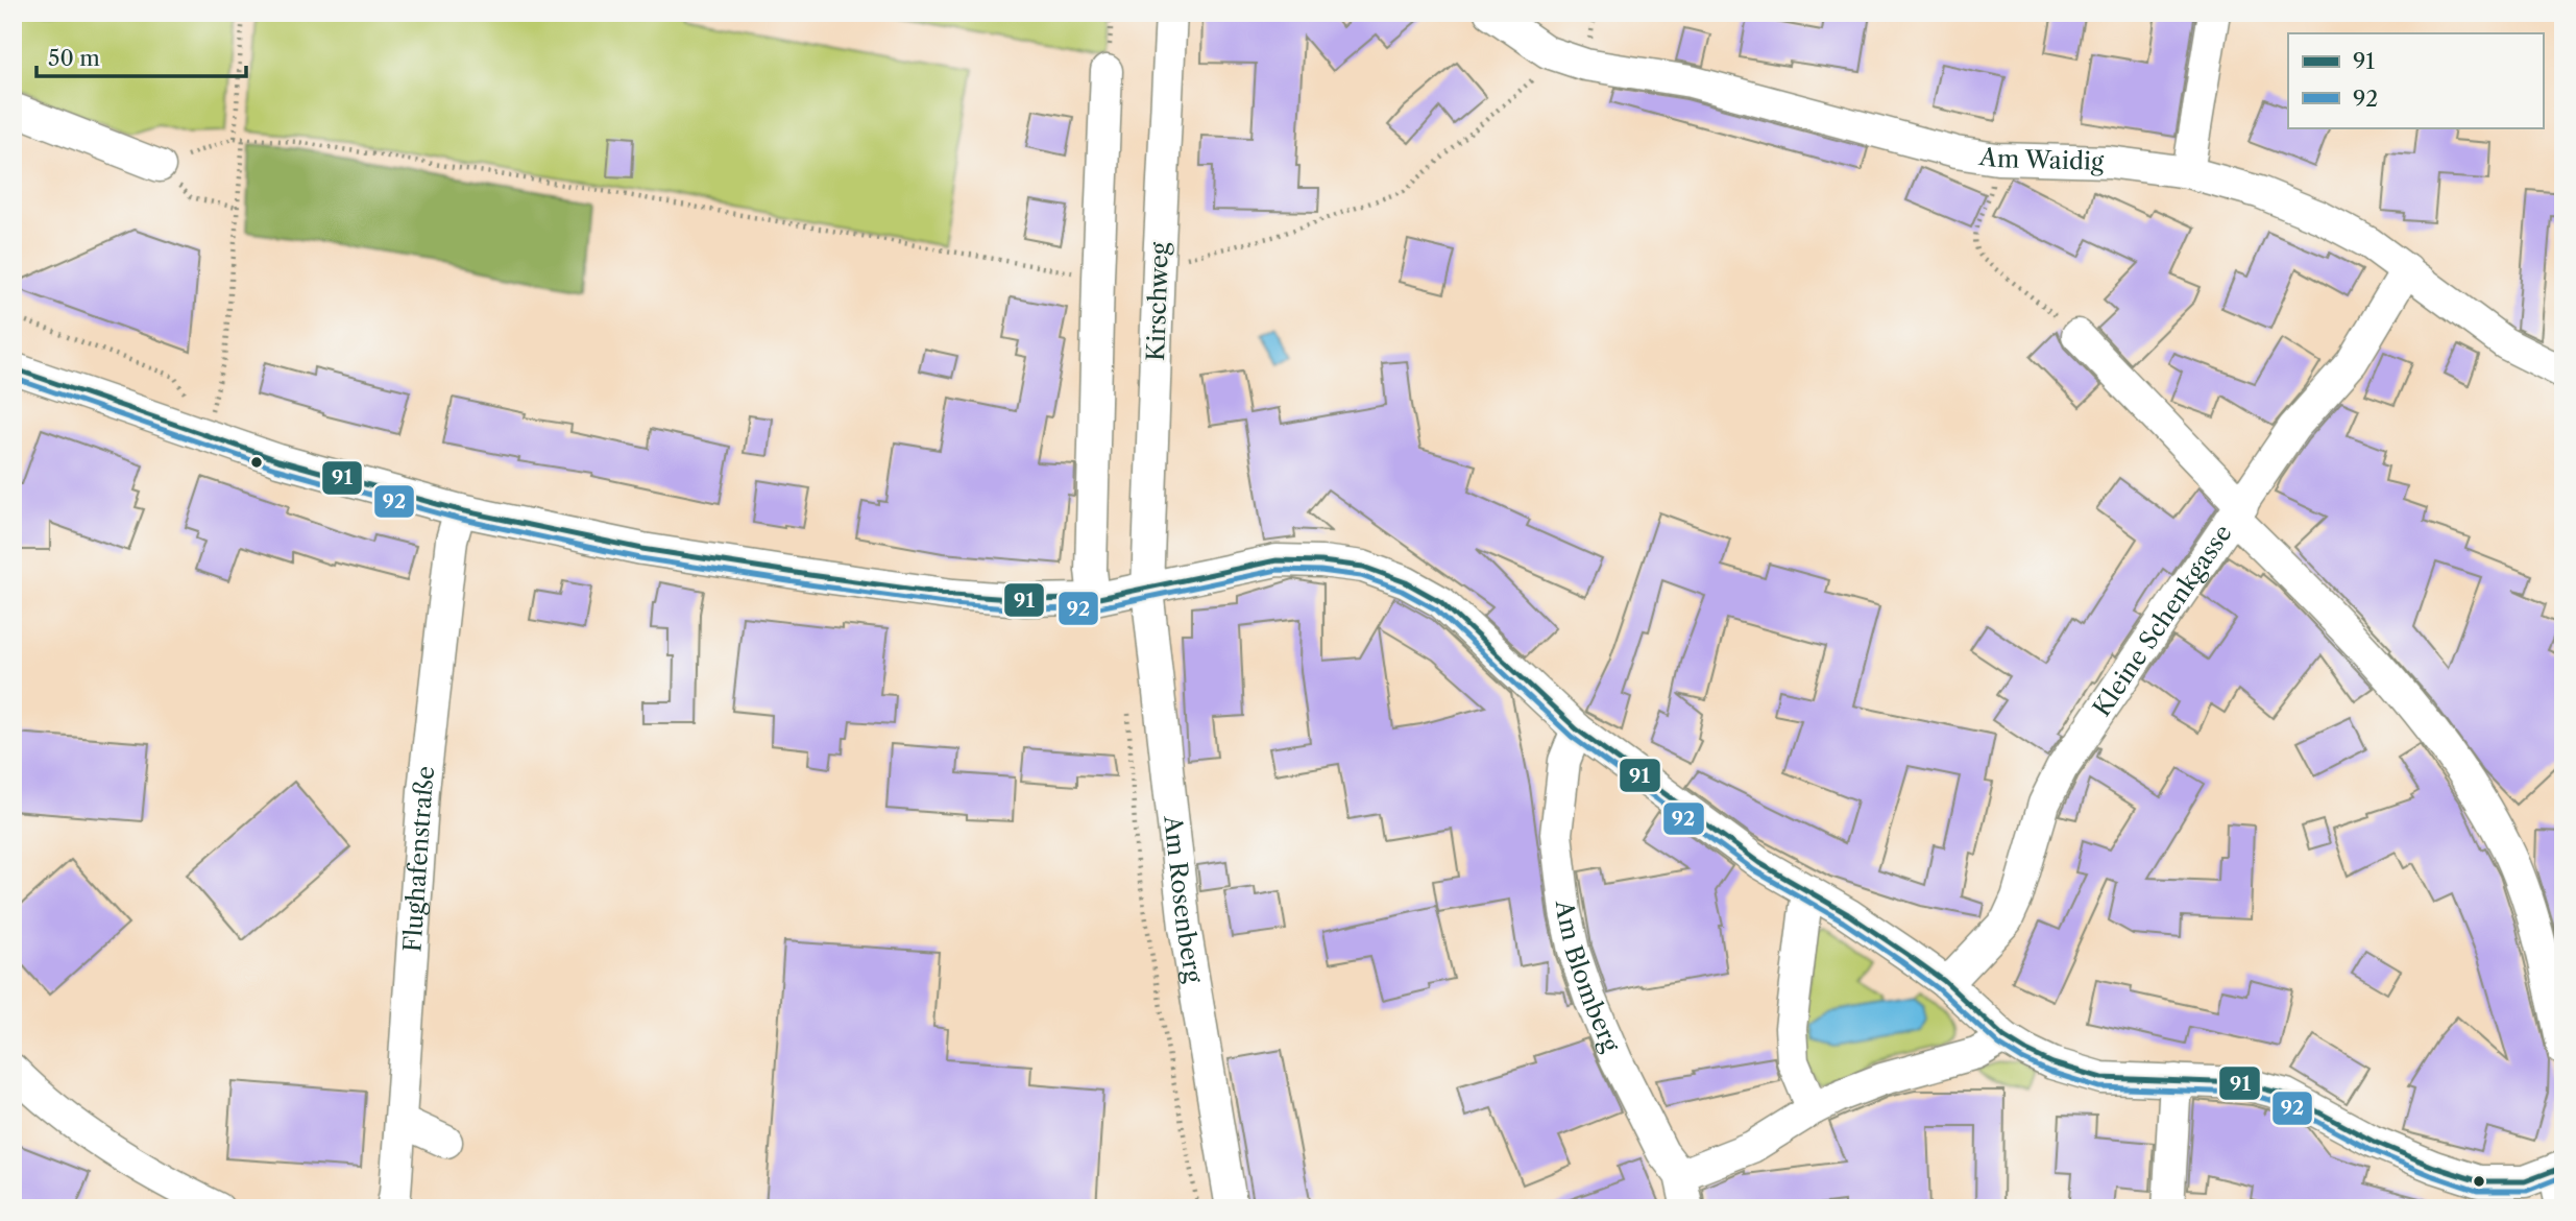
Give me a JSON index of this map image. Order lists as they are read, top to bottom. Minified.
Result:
{"streets":{"street":["Am Waidig","Kirschweg","Kleine Schenkgasse","Flughafenstraße","Am Rosenberg","Am Blomberg"]},"crossings":[["Am Waidig","Kleine Schenkgasse"],["Kirschweg","Am Rosenberg"]],"lines":["transit line 91","transit line 92"],"legend":["91","92"],"scale_bar":"50 m"}
